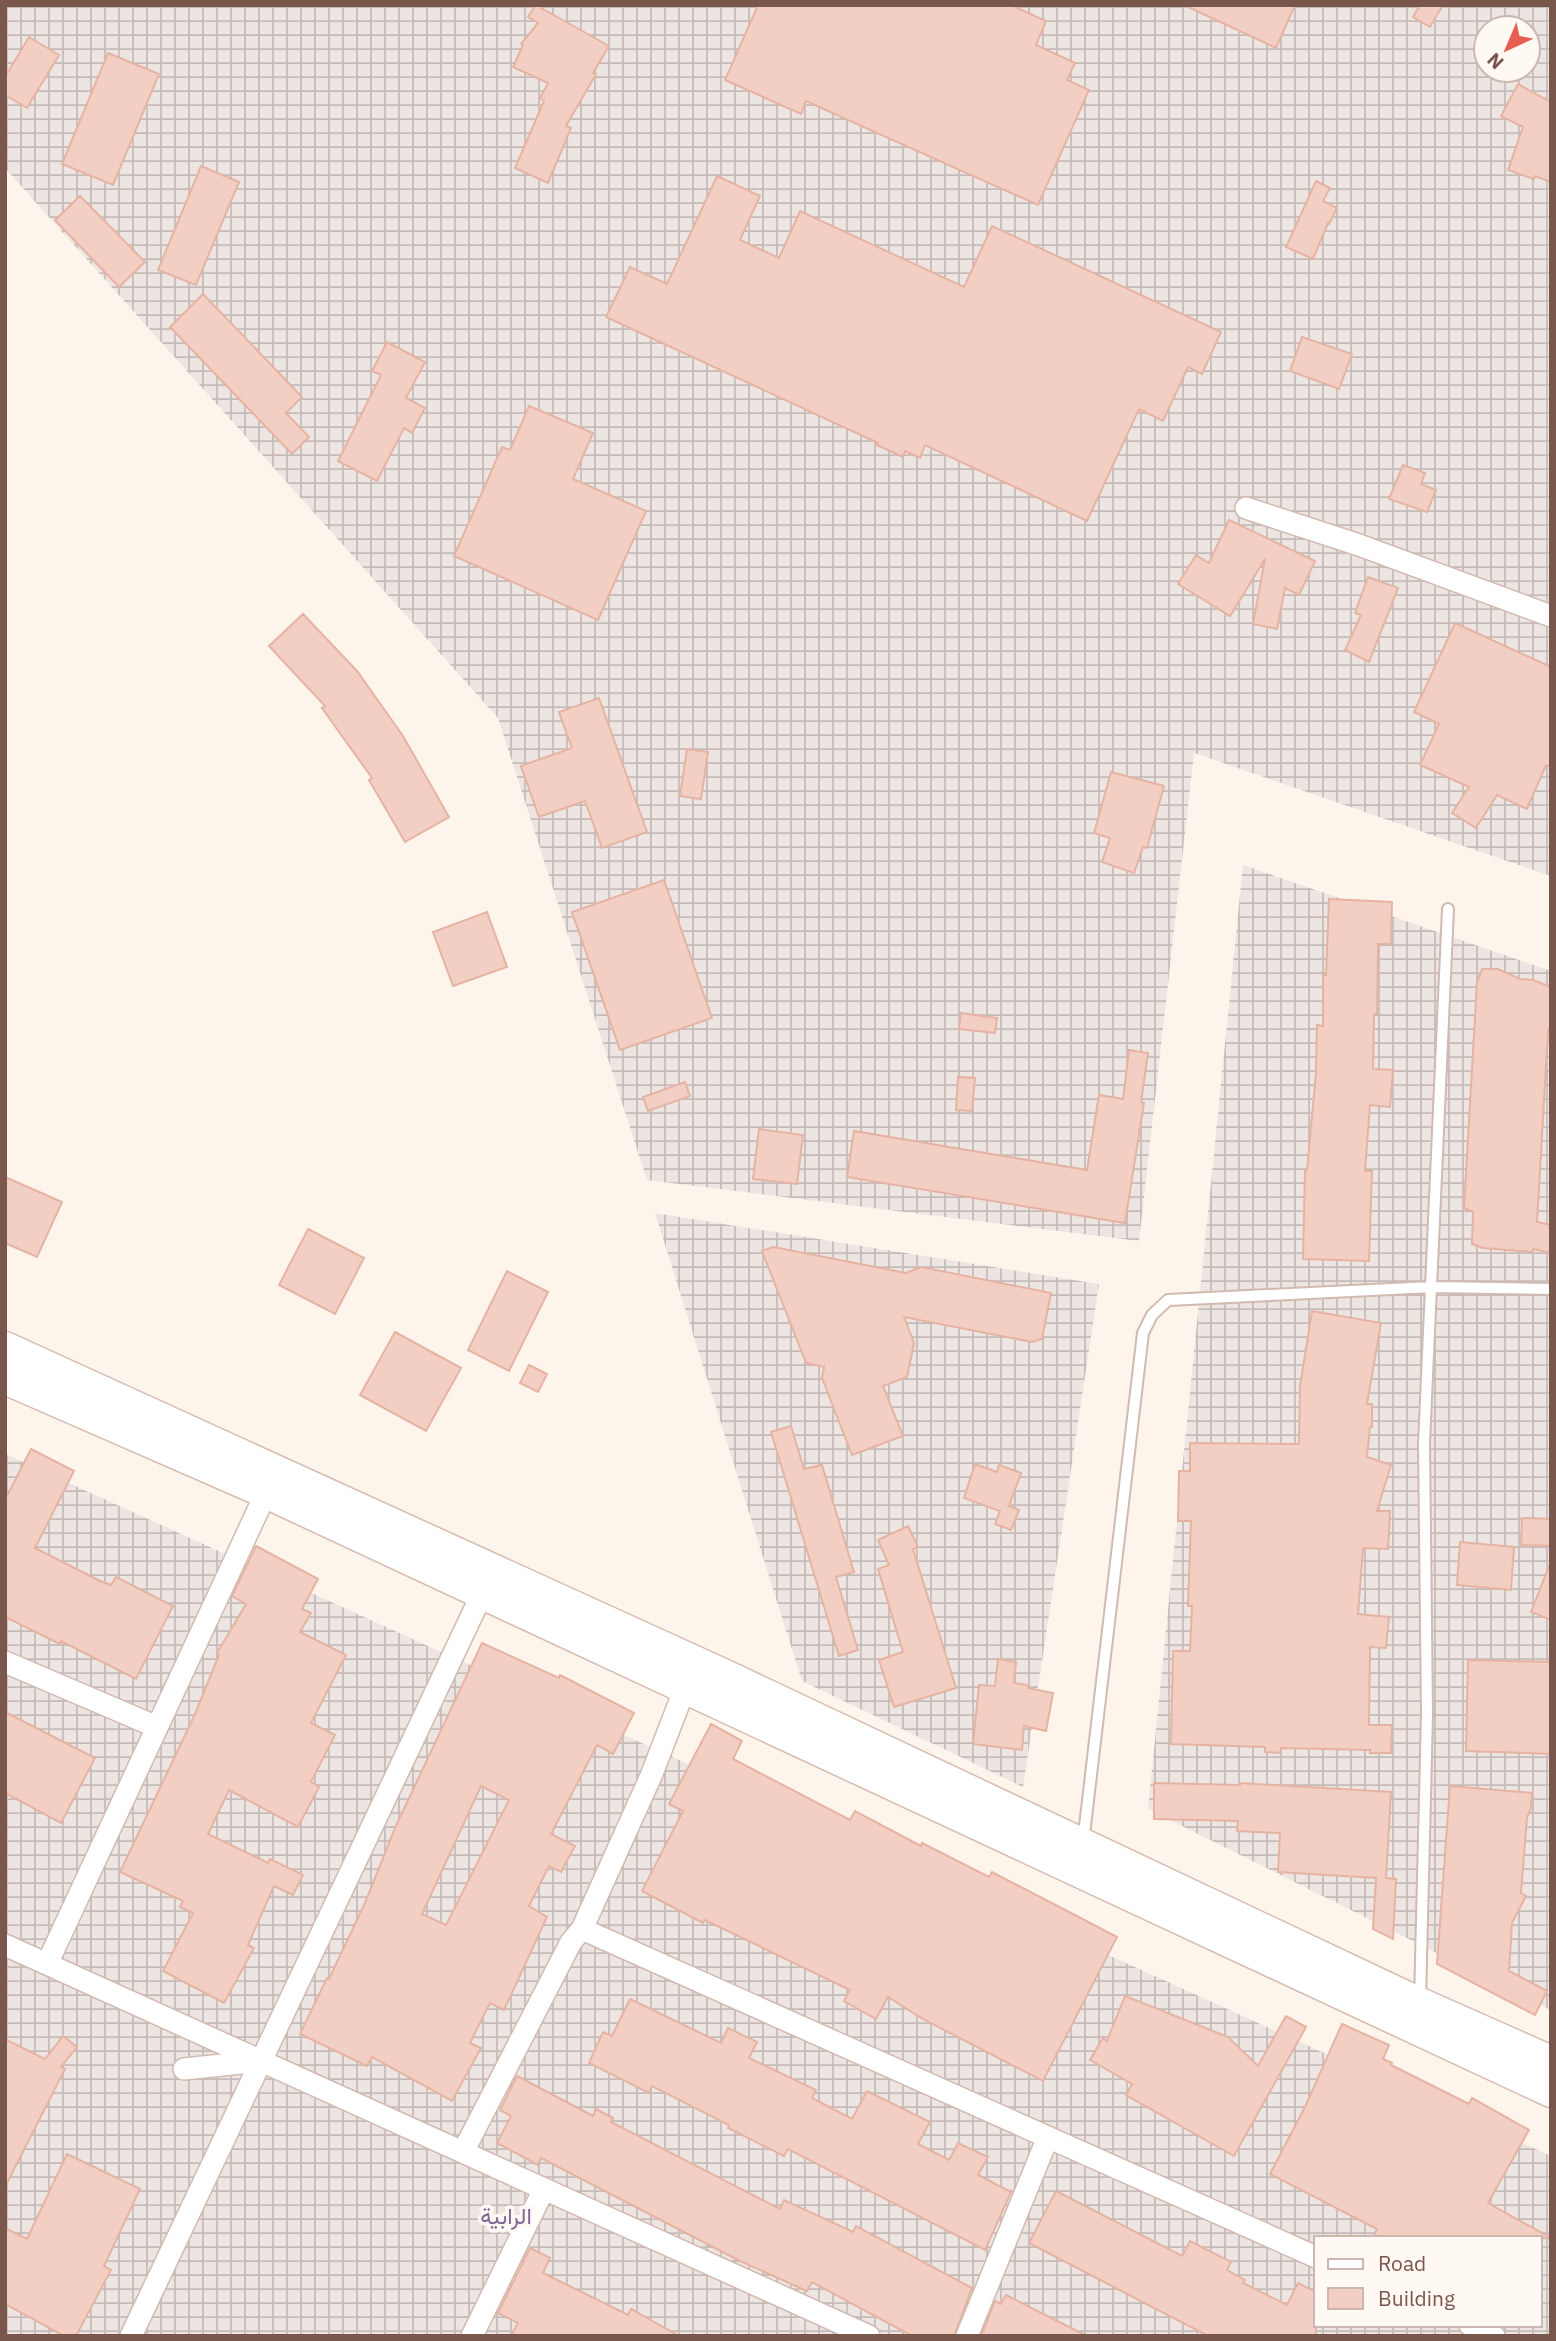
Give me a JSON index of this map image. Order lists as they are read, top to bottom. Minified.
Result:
{"districts":["الرابية"],"legend":["Road","Building"],"north":"bottom left"}
